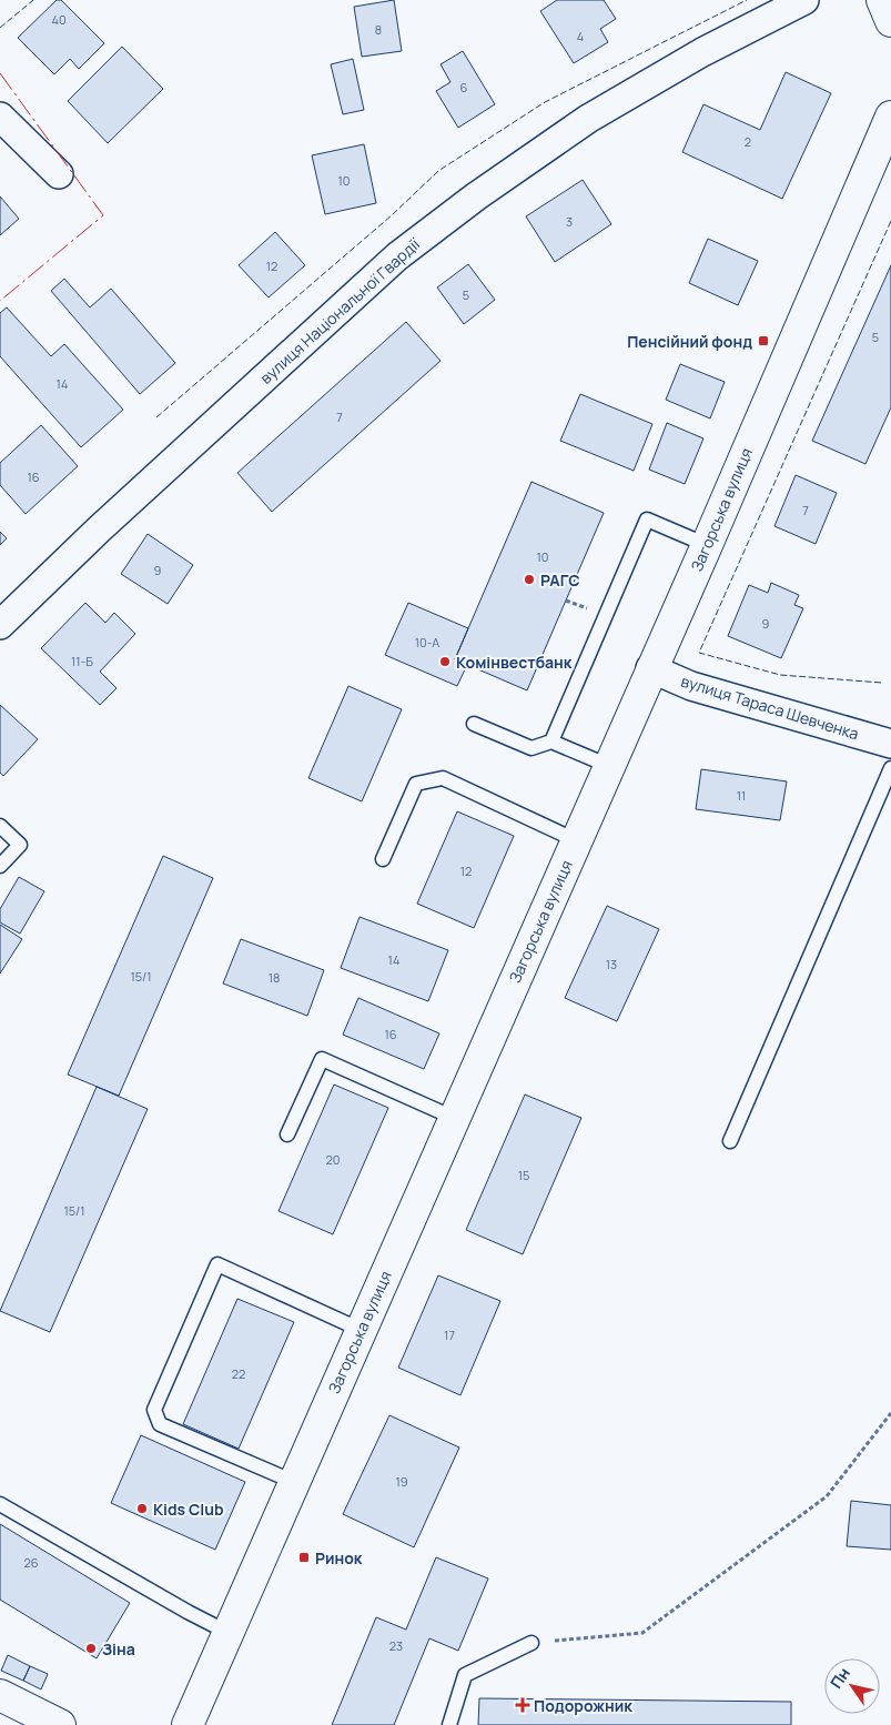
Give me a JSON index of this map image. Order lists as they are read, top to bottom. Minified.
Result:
{"streets":{"street":["вулиця Національної Гвардії","Загорська вулиця","вулиця Тараса Шевченка"]},"crossings":[["Загорська вулиця","вулиця Тараса Шевченка"]],"places":{"transit":["Пенсійний фонд","Ринок"],"other":["РАГС","Комінвестбанк","Kids Club","Зіна"],"health":["Подорожник"]},"house_numbers":["40","8","4","6","2","10","3","12","5","5","14","7","16","7","10","9","9","10-А","11-Б","11","12","14","13","15/1","18","16","20","15","15/1","17","22","19","26","23"],"north":"top left"}
